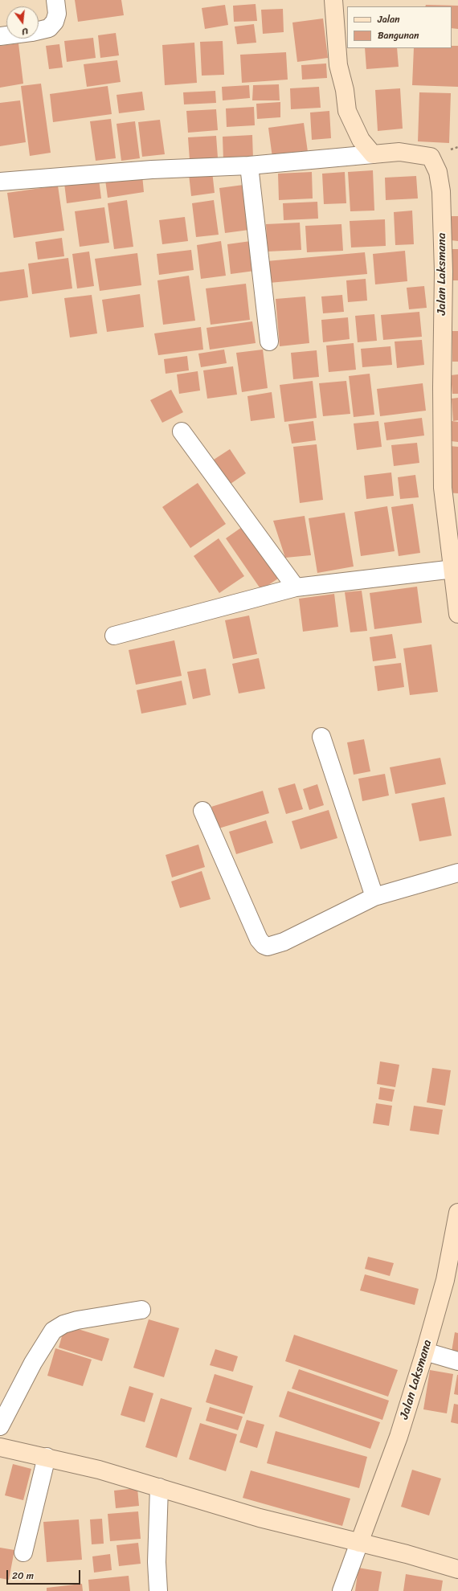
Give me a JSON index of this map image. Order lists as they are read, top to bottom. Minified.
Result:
{"streets":{"street":["Jalan Laksmana"]},"legend":["Jalan","Bangunan"],"scale_bar":"20 m","north":"bottom"}
